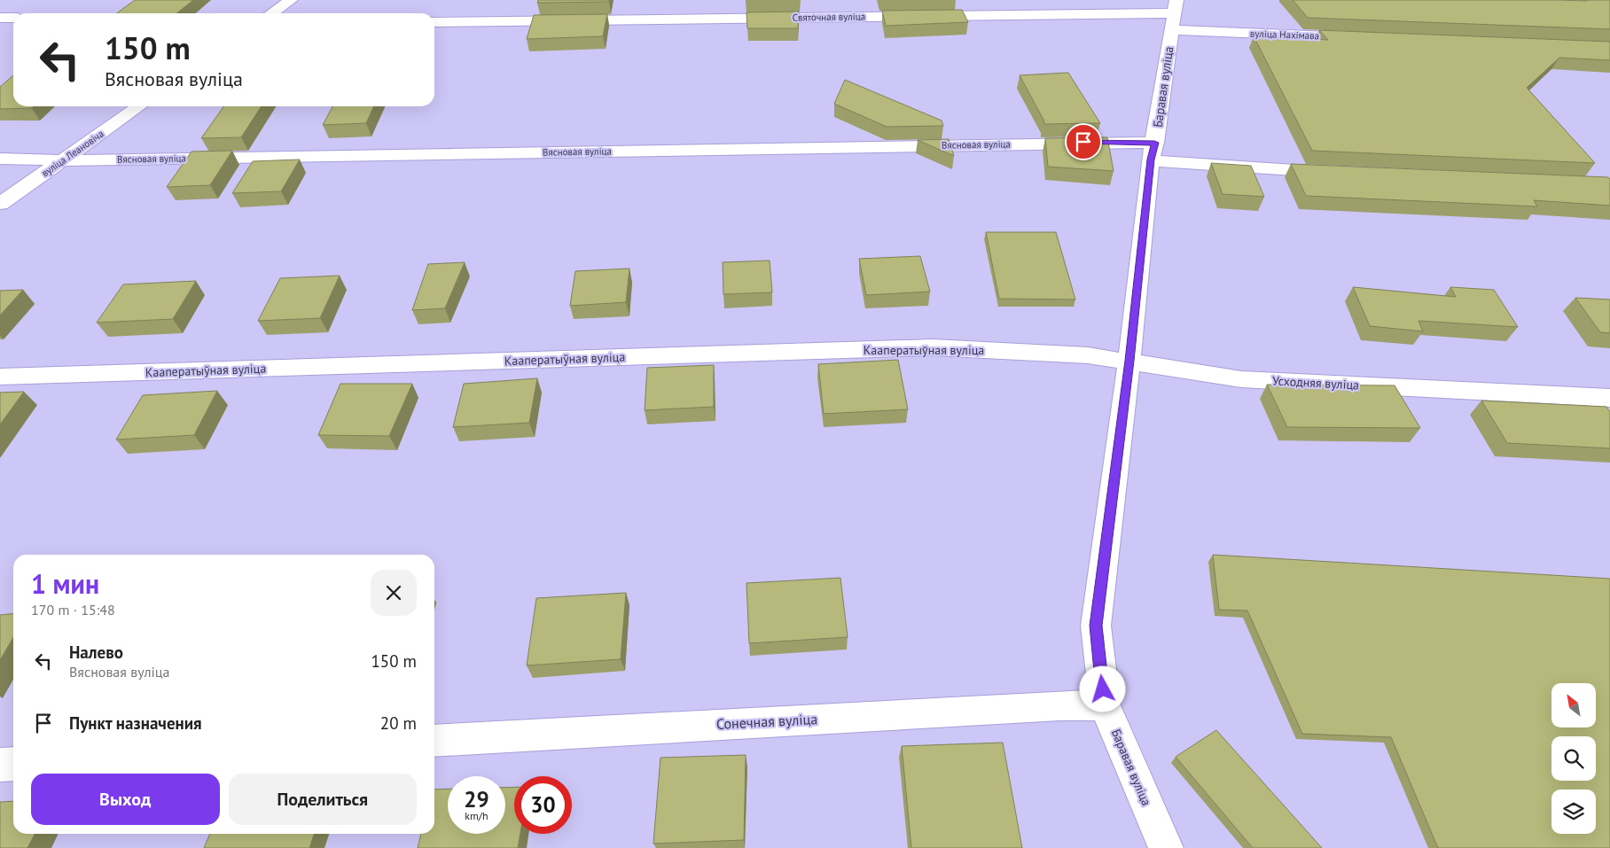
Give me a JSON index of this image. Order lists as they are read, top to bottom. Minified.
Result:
{"streets":{"street":["Святочная вуліца","вуліца Нахімава","Баравая вуліца","Вясновая вуліца","вуліца Леановіча","Кааператыўная вуліца","Усходняя вуліца","Сонечная вуліца"]},"crossings":[["Святочная вуліца","вуліца Нахімава"],["Святочная вуліца","Баравая вуліца"],["вуліца Нахімава","Баравая вуліца"],["Баравая вуліца","Вясновая вуліца"],["Баравая вуліца","Кааператыўная вуліца"],["Баравая вуліца","Усходняя вуліца"],["Баравая вуліца","Сонечная вуліца"],["Вясновая вуліца","вуліца Леановіча"],["Кааператыўная вуліца","Усходняя вуліца"]],"north":"top left","page":{"turn":["150 m","Вясновая вуліца"],"heading":["1 мин","170 m · 15:48"],"list":[{"name":"Налево","note":"Вясновая вуліца","value":"150 m"},{"name":"Пункт назначения","value":"20 m"}],"buttons":["Выход","Поделиться"],"speed":"29 km/h","limit":"30"}}
